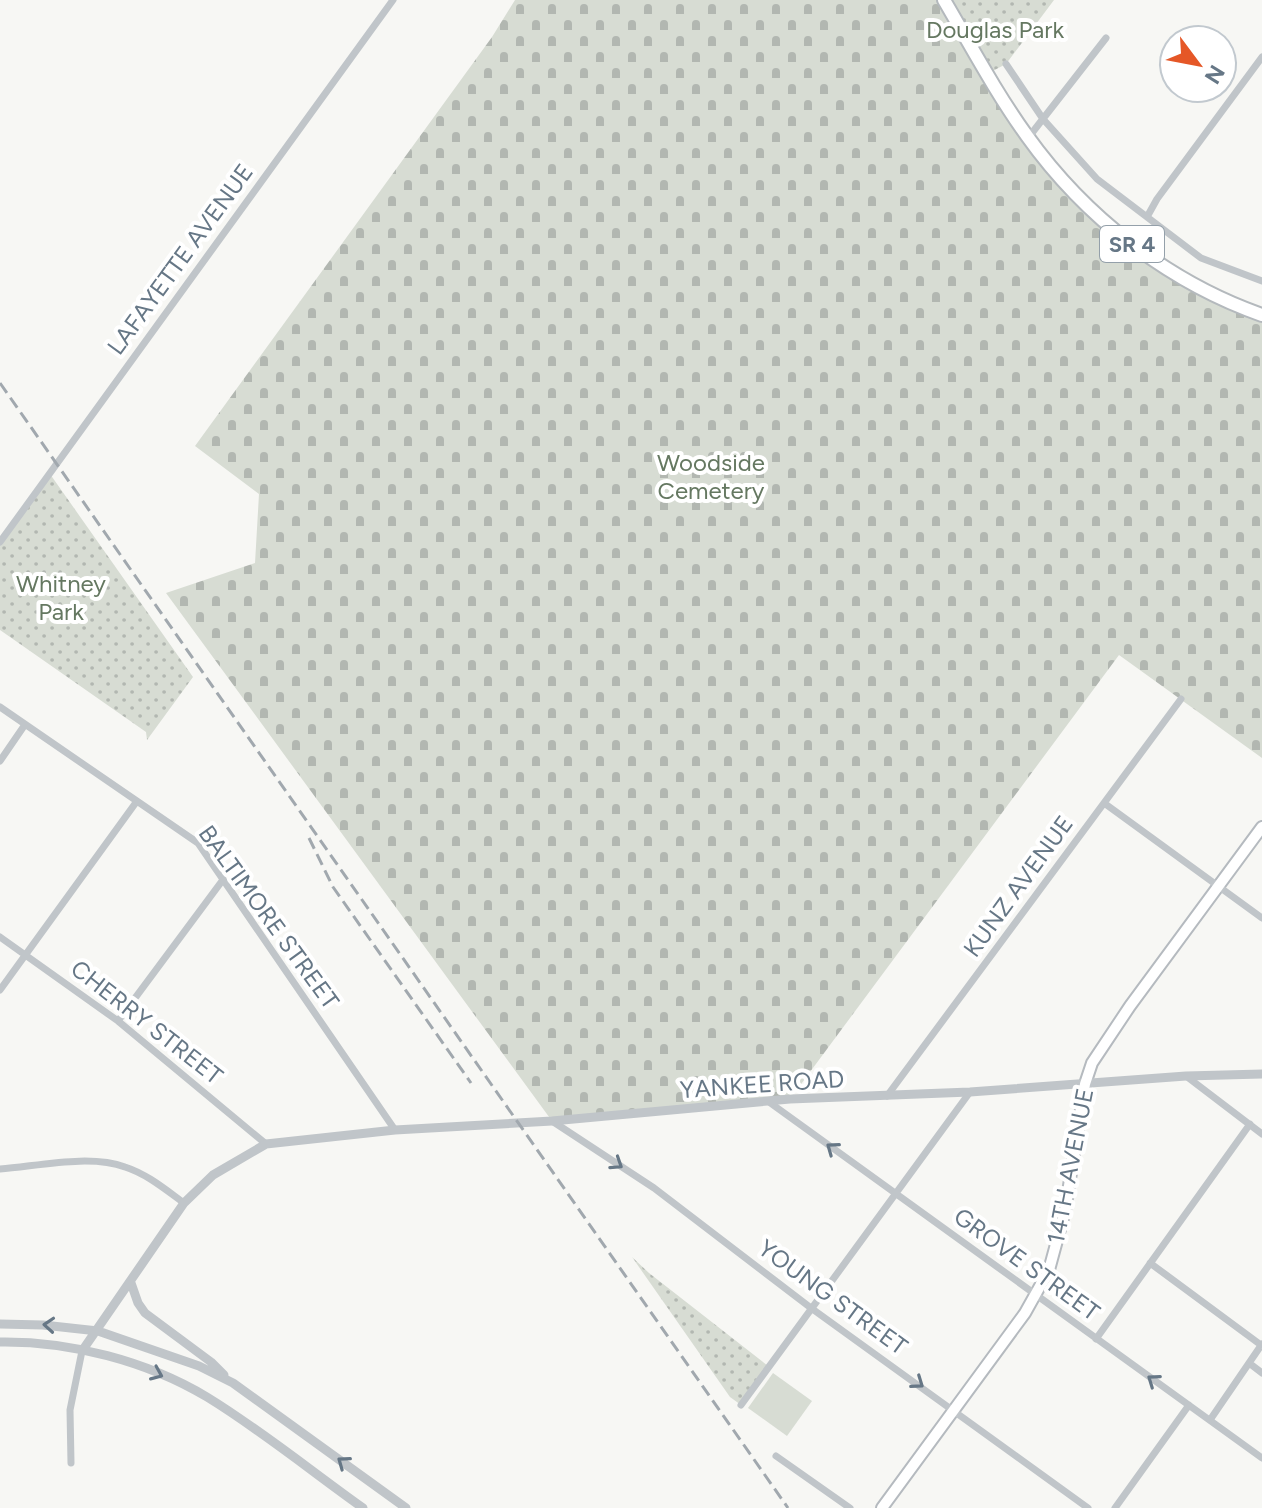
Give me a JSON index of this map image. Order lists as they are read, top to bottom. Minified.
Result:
{"streets":{"main road":["SR 4","14TH AVENUE"],"street":["LAFAYETTE AVENUE","KUNZ AVENUE","BALTIMORE STREET","CHERRY STREET","YANKEE ROAD","GROVE STREET","YOUNG STREET"]},"crossings":[["KUNZ AVENUE","YANKEE ROAD"],["BALTIMORE STREET","YANKEE ROAD"],["CHERRY STREET","YANKEE ROAD"],["YANKEE ROAD","14TH AVENUE"],["YANKEE ROAD","GROVE STREET"],["YANKEE ROAD","YOUNG STREET"],["14TH AVENUE","GROVE STREET"],["14TH AVENUE","YOUNG STREET"]],"one_way":["GROVE STREET","YOUNG STREET"],"parks":["Douglas Park","Woodside Cemetery","Whitney Park"],"north":"bottom right"}
